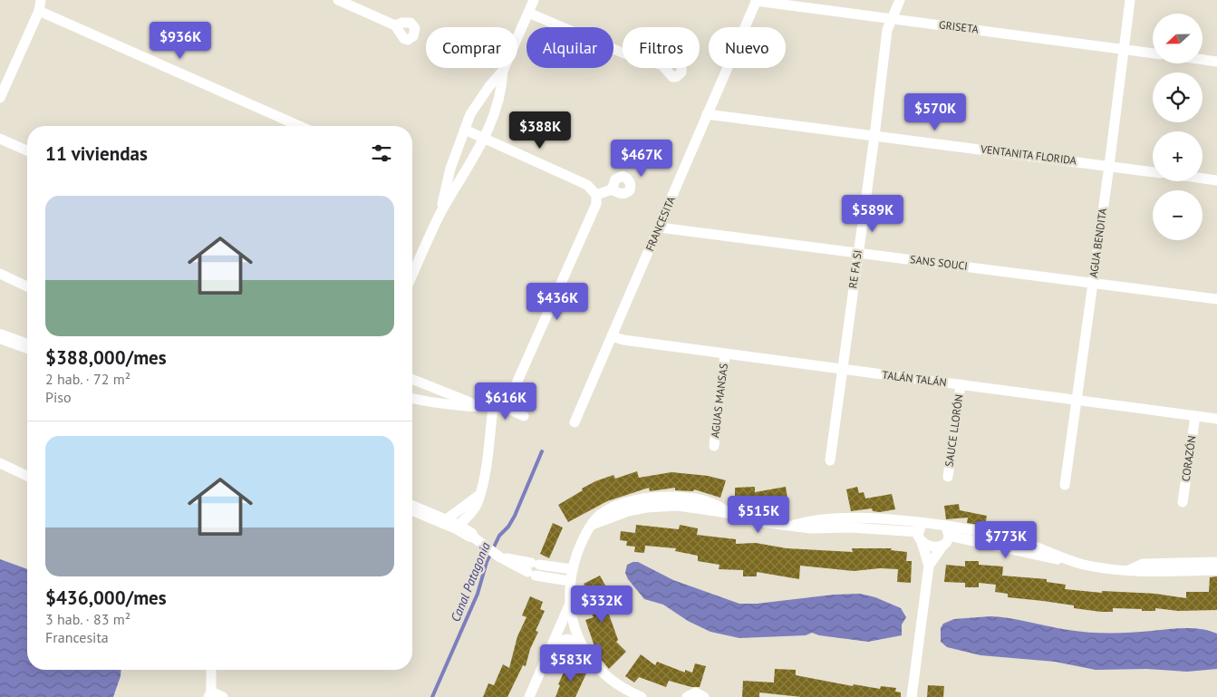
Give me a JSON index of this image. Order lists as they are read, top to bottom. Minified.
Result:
{"streets":{"street":["GRISETA","VENTANITA FLORIDA","FRANCESITA","AGUA BENDITA","SANS SOUCI","RE FA SI","TALÁN TALÁN","AGUAS MANSAS","SAUCE LLORÓN","CORAZÓN"]},"crossings":[["GRISETA","FRANCESITA"],["GRISETA","AGUA BENDITA"],["GRISETA","RE FA SI"],["VENTANITA FLORIDA","FRANCESITA"],["VENTANITA FLORIDA","AGUA BENDITA"],["VENTANITA FLORIDA","RE FA SI"],["FRANCESITA","SANS SOUCI"],["FRANCESITA","TALÁN TALÁN"],["AGUA BENDITA","SANS SOUCI"],["AGUA BENDITA","TALÁN TALÁN"],["SANS SOUCI","RE FA SI"],["RE FA SI","TALÁN TALÁN"],["TALÁN TALÁN","AGUAS MANSAS"],["TALÁN TALÁN","SAUCE LLORÓN"],["TALÁN TALÁN","CORAZÓN"]],"water":["Canal Patagonia"],"north":"left","page":{"map_buttons":["+","−"],"price":["$936K","$570K","$388K","$467K","$589K","$436K","$616K","$515K","$773K","$332K","$583K"],"chip":["Comprar","Alquilar","Filtros","Nuevo"],"heading":"11 viviendas","list":[{"name":"$388,000/mes","note":"2 hab. · 72 m² · Piso"},{"name":"$436,000/mes","note":"3 hab. · 83 m² · Francesita"}]}}
